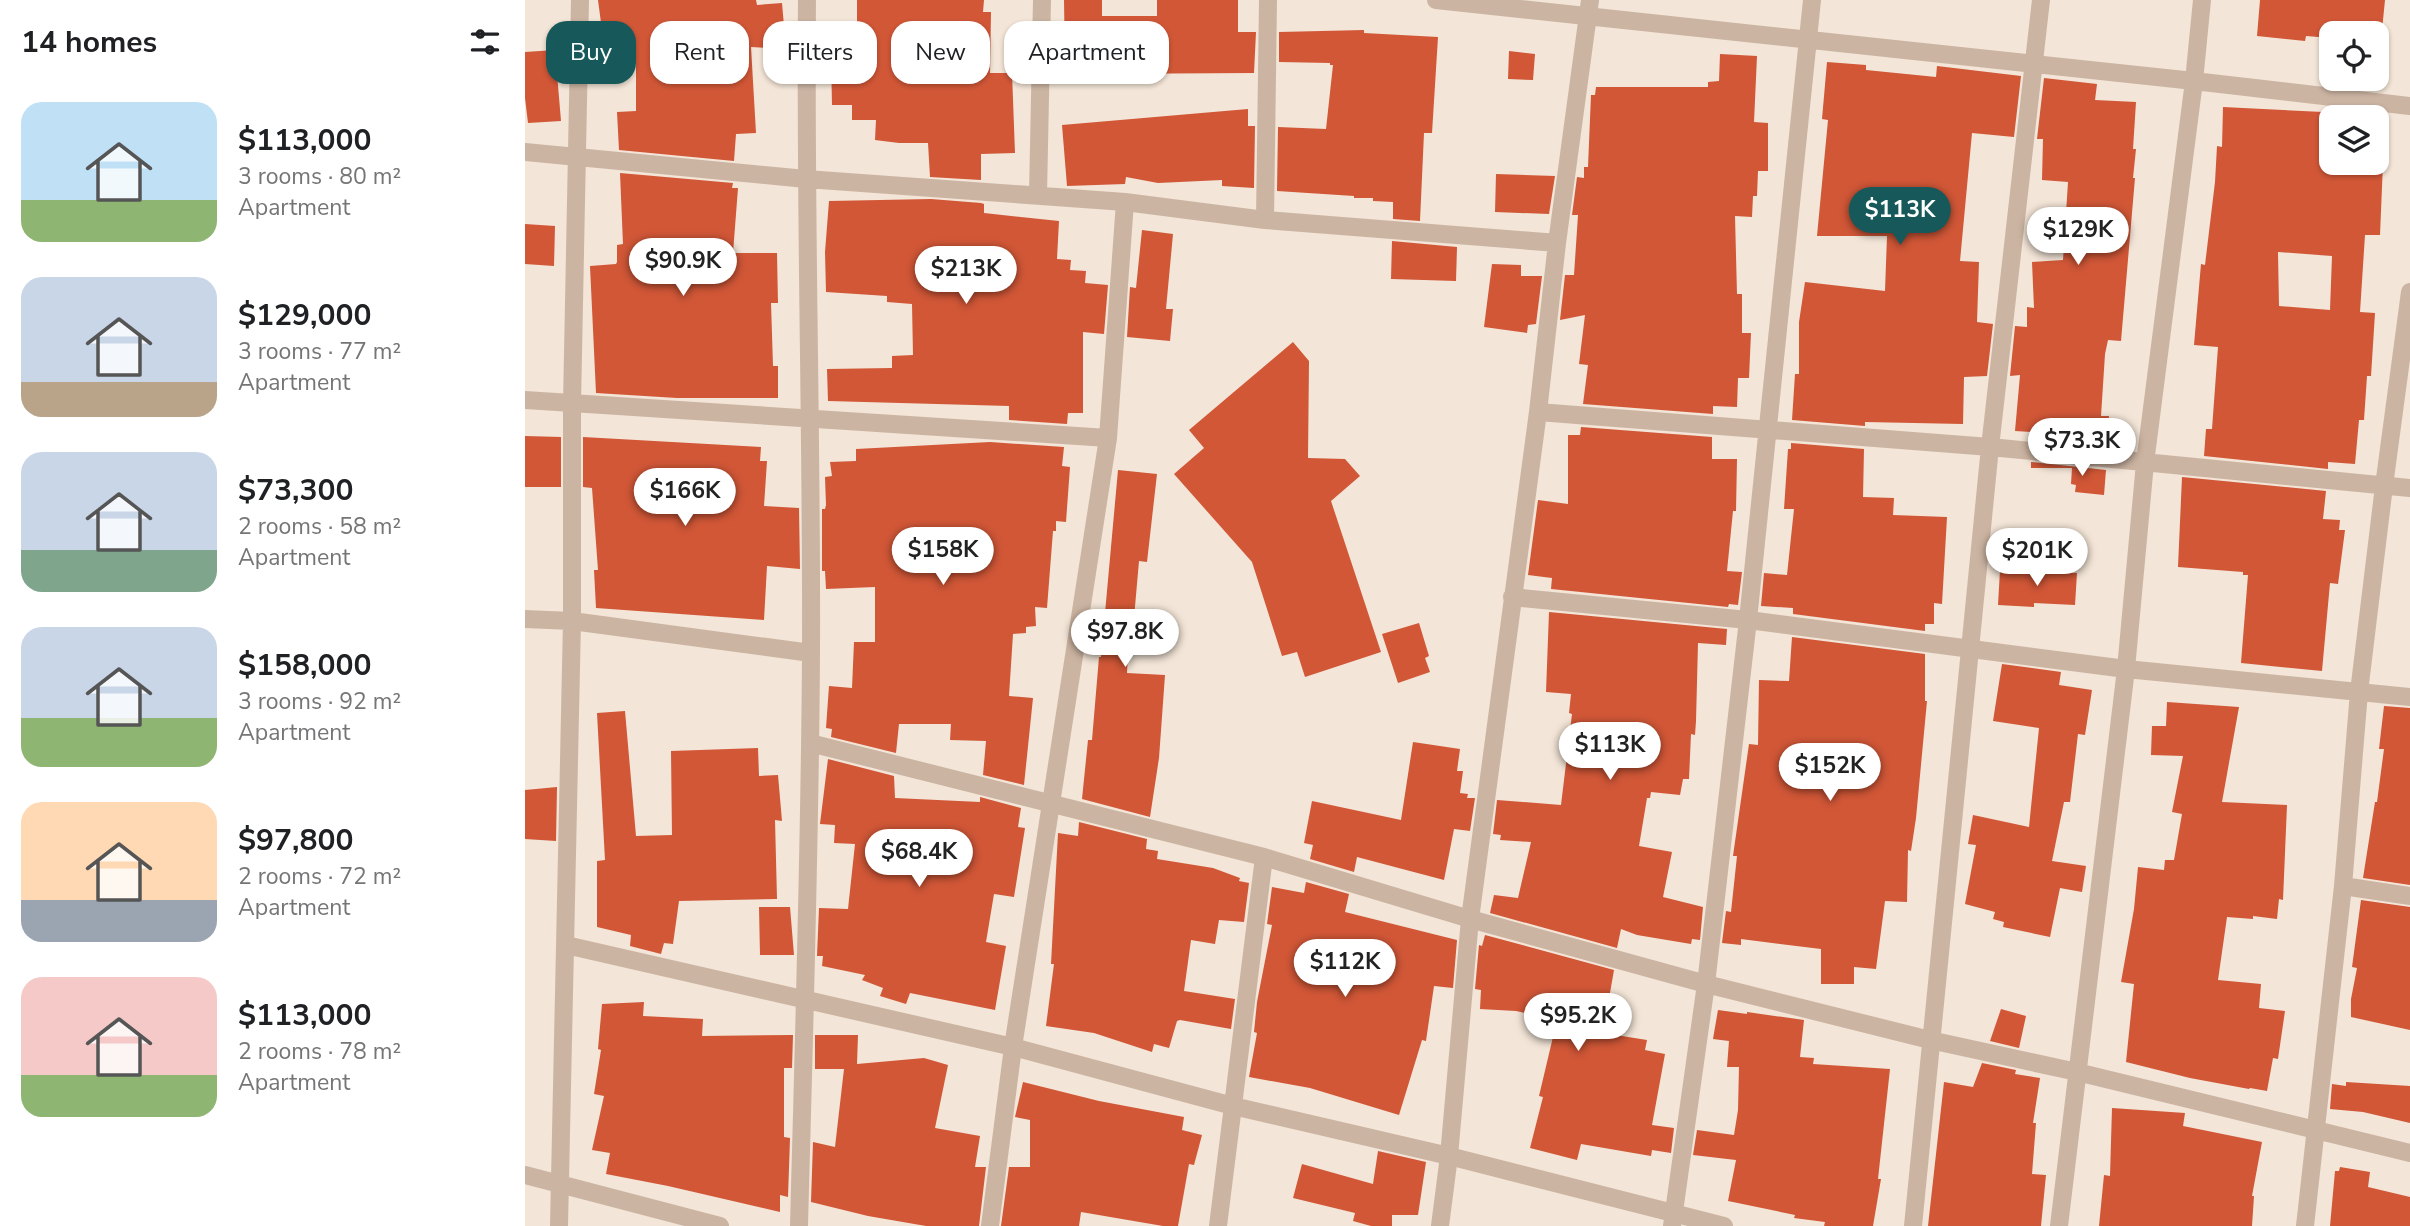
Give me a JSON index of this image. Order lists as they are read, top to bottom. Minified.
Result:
{"page":{"heading":"14 homes","chip":["Buy","Rent","Filters","New","Apartment"],"list":[{"name":"$113,000","note":"3 rooms · 80 m² · Apartment"},{"name":"$129,000","note":"3 rooms · 77 m² · Apartment"},{"name":"$73,300","note":"2 rooms · 58 m² · Apartment"},{"name":"$158,000","note":"3 rooms · 92 m² · Apartment"},{"name":"$97,800","note":"2 rooms · 72 m² · Apartment"},{"name":"$113,000","note":"2 rooms · 78 m² · Apartment"}],"price":["$113K","$129K","$90.9K","$213K","$73.3K","$166K","$158K","$201K","$97.8K","$113K","$152K","$68.4K","$112K","$95.2K"]}}
